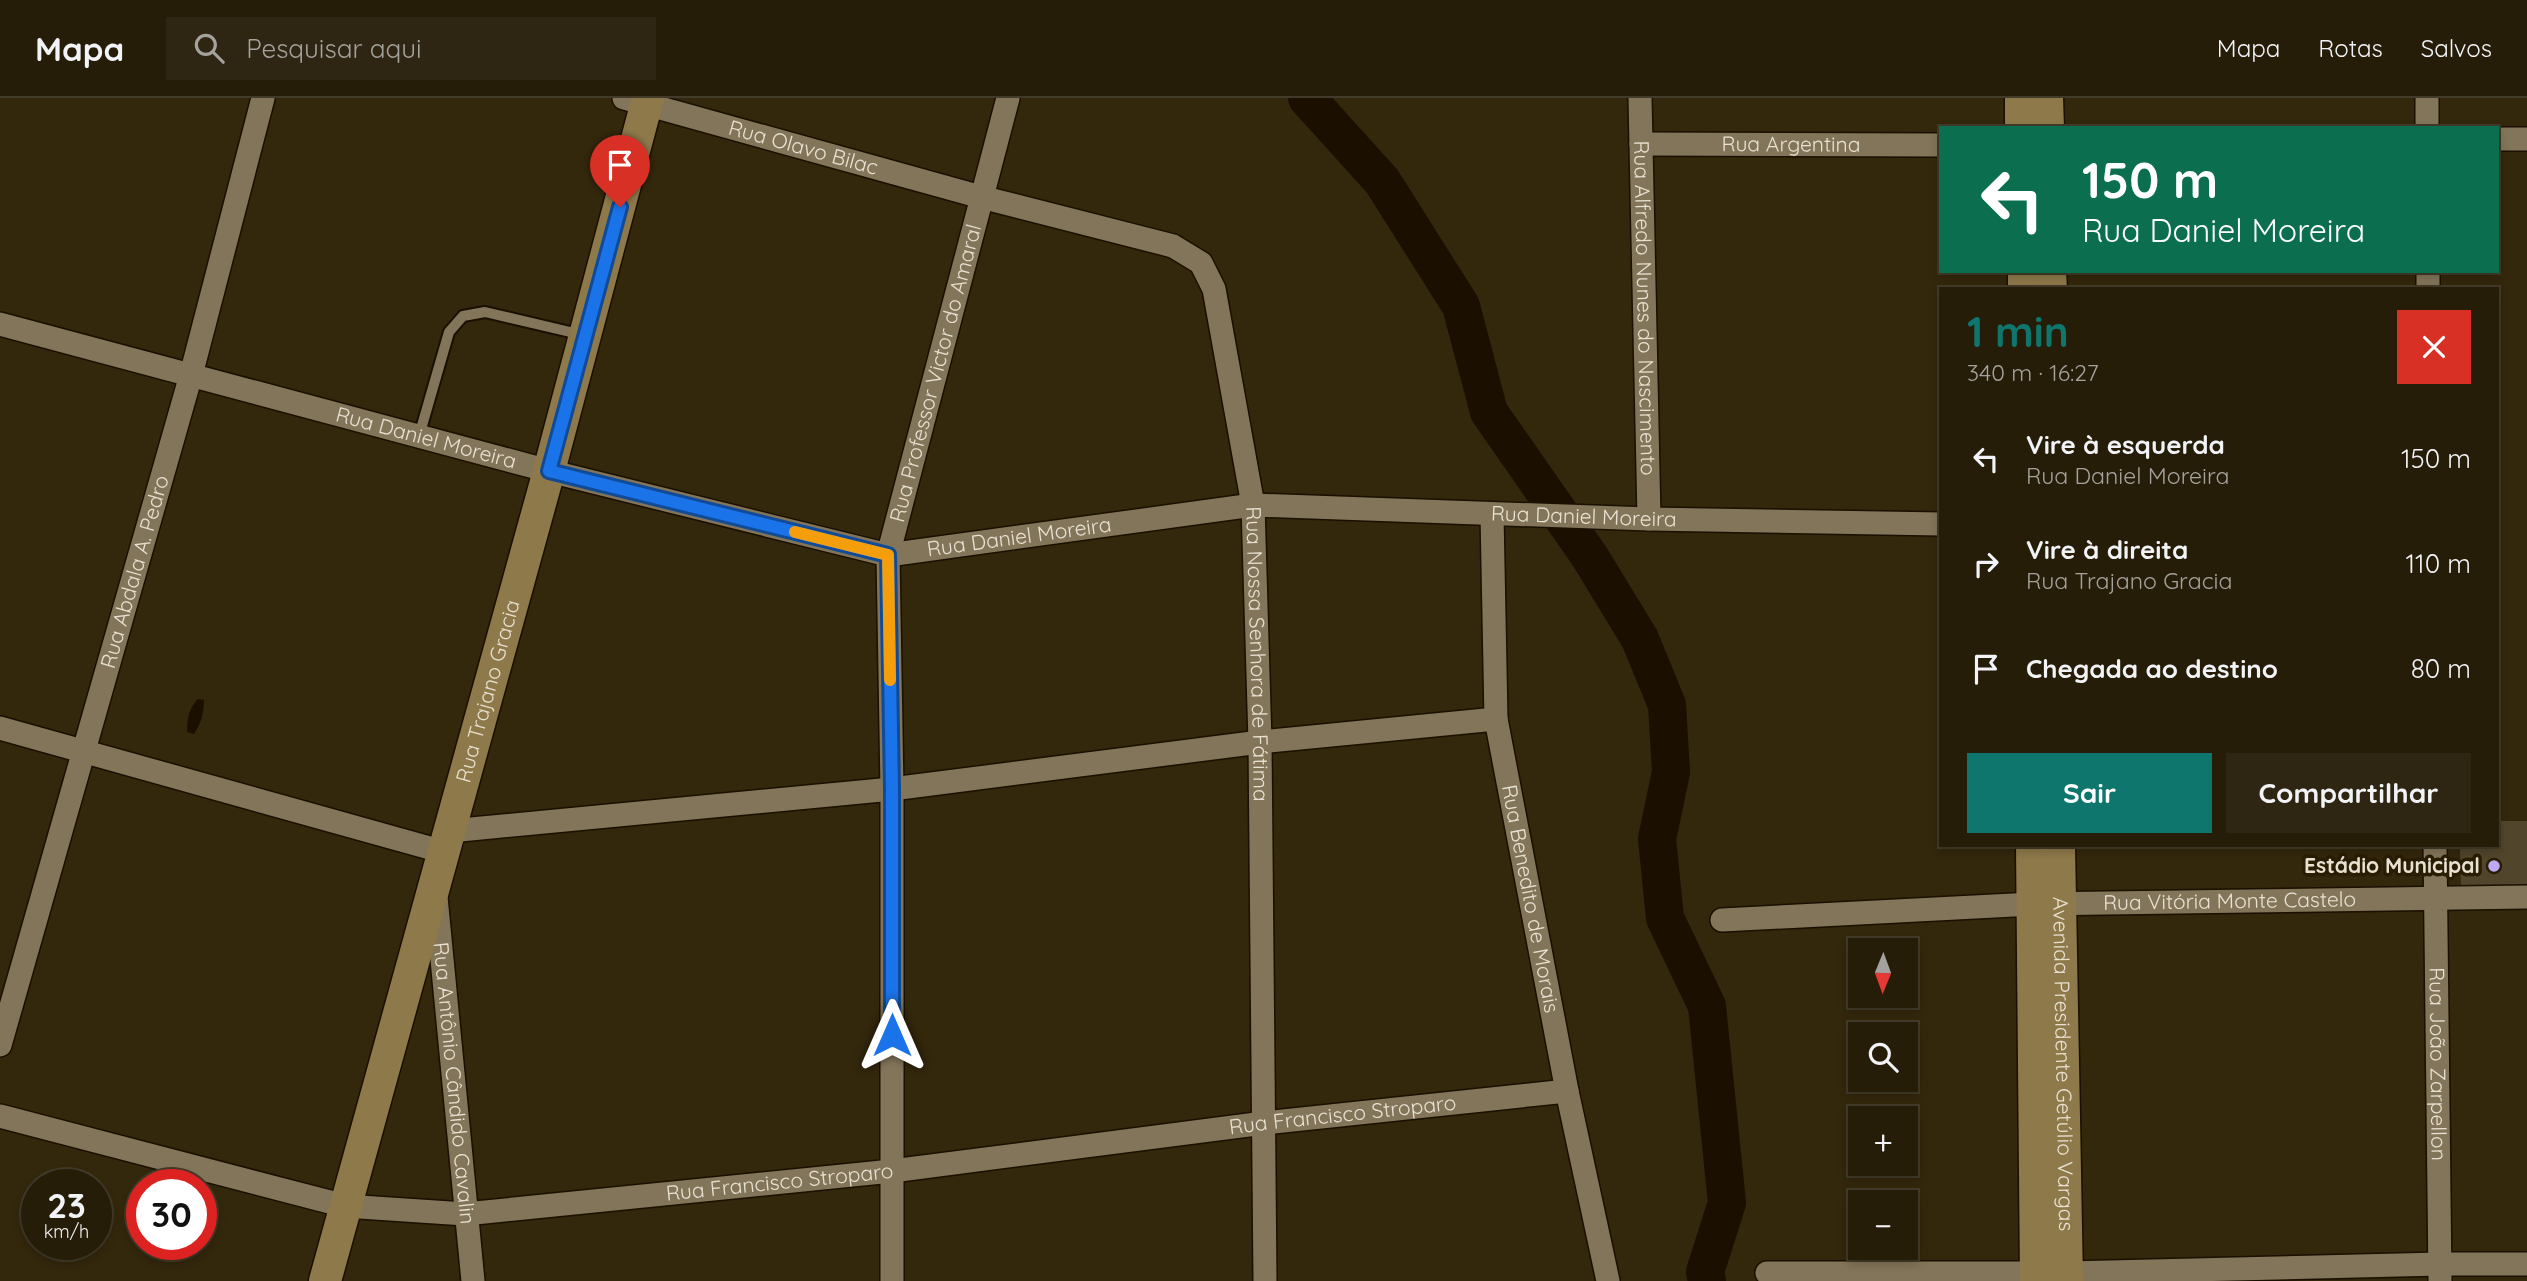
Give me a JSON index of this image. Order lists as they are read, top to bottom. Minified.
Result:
{"streets":{"main road":["Rua Trajano Gracia","Avenida Presidente Getúlio Vargas"],"street":["Rua Argentina","Rua Olavo Bilac","Rua Alfredo Nunes do Nascimento","Rua Professor Victor do Amaral","Rua Daniel Moreira","Rua Abdala A. Pedro","Rua Nossa Senhora de Fátima","Rua Benedito de Morais","Rua Vitória Monte Castelo","Rua João Zarpellon","Rua Antônio Cândido Cavalin","Rua Francisco Stroparo"]},"crossings":[["Rua Argentina","Rua Alfredo Nunes do Nascimento"],["Rua Olavo Bilac","Rua Professor Victor do Amaral"],["Rua Olavo Bilac","Rua Nossa Senhora de Fátima"],["Rua Olavo Bilac","Rua Trajano Gracia"],["Rua Alfredo Nunes do Nascimento","Rua Daniel Moreira"],["Rua Professor Victor do Amaral","Rua Daniel Moreira"],["Rua Professor Victor do Amaral","Rua Nossa Senhora de Fátima"],["Rua Professor Victor do Amaral","Rua Francisco Stroparo"],["Rua Daniel Moreira","Rua Abdala A. Pedro"],["Rua Daniel Moreira","Rua Nossa Senhora de Fátima"],["Rua Daniel Moreira","Rua Trajano Gracia"],["Rua Daniel Moreira","Rua Benedito de Morais"],["Rua Nossa Senhora de Fátima","Rua Francisco Stroparo"],["Rua Trajano Gracia","Rua Antônio Cândido Cavalin"],["Rua Trajano Gracia","Rua Francisco Stroparo"],["Rua Benedito de Morais","Rua Francisco Stroparo"],["Rua Vitória Monte Castelo","Avenida Presidente Getúlio Vargas"],["Rua Vitória Monte Castelo","Rua João Zarpellon"],["Rua Antônio Cândido Cavalin","Rua Francisco Stroparo"]],"places":["Estádio Municipal"],"north":"bottom","page":{"header":"Mapa","search":"Pesquisar aqui","nav":["Mapa","Rotas","Salvos"],"turn":["150 m","Rua Daniel Moreira"],"heading":["1 min","340 m · 16:27"],"list":[{"name":"Vire à esquerda","note":"Rua Daniel Moreira","value":"150 m"},{"name":"Vire à direita","note":"Rua Trajano Gracia","value":"110 m"},{"name":"Chegada ao destino","value":"80 m"}],"buttons":["Sair","Compartilhar"],"map_buttons":["+","−"],"speed":"23 km/h","limit":"30"}}
